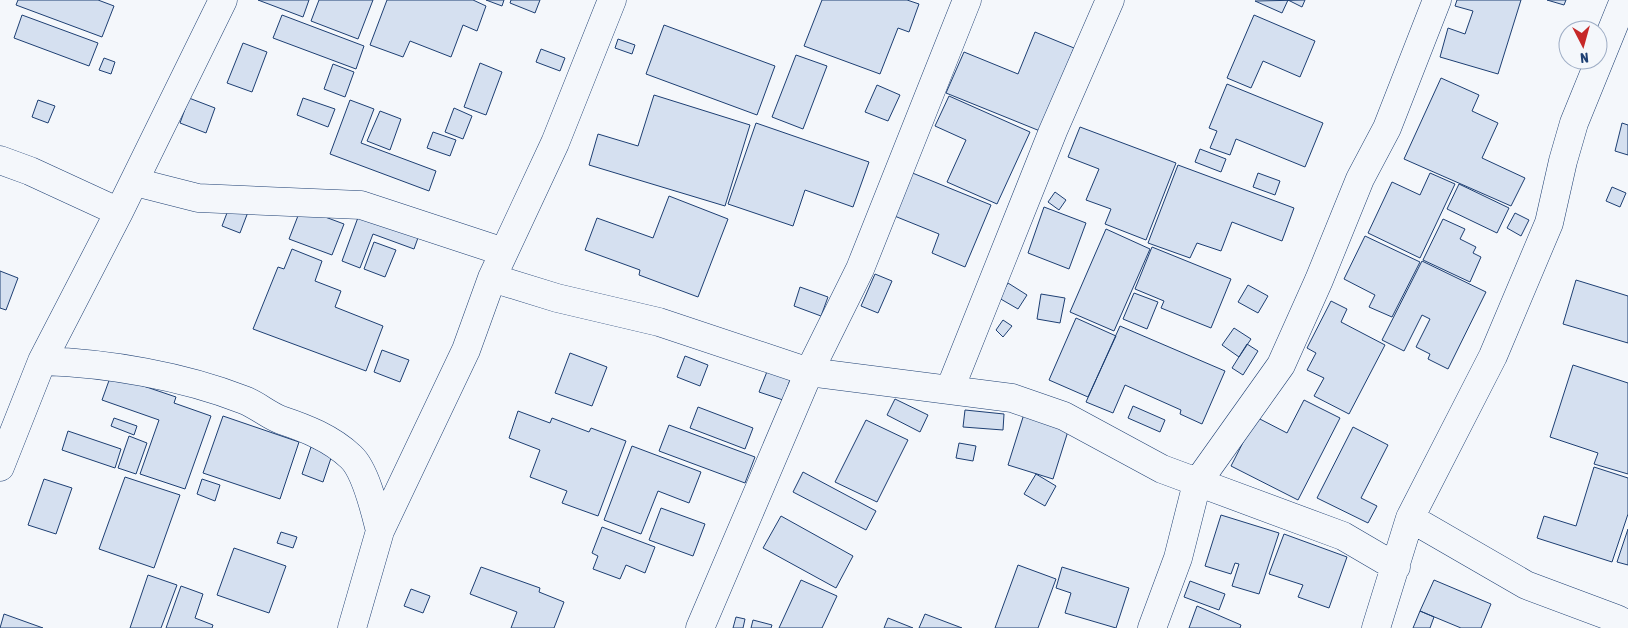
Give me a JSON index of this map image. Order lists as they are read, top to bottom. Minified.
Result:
{"north":"bottom"}
